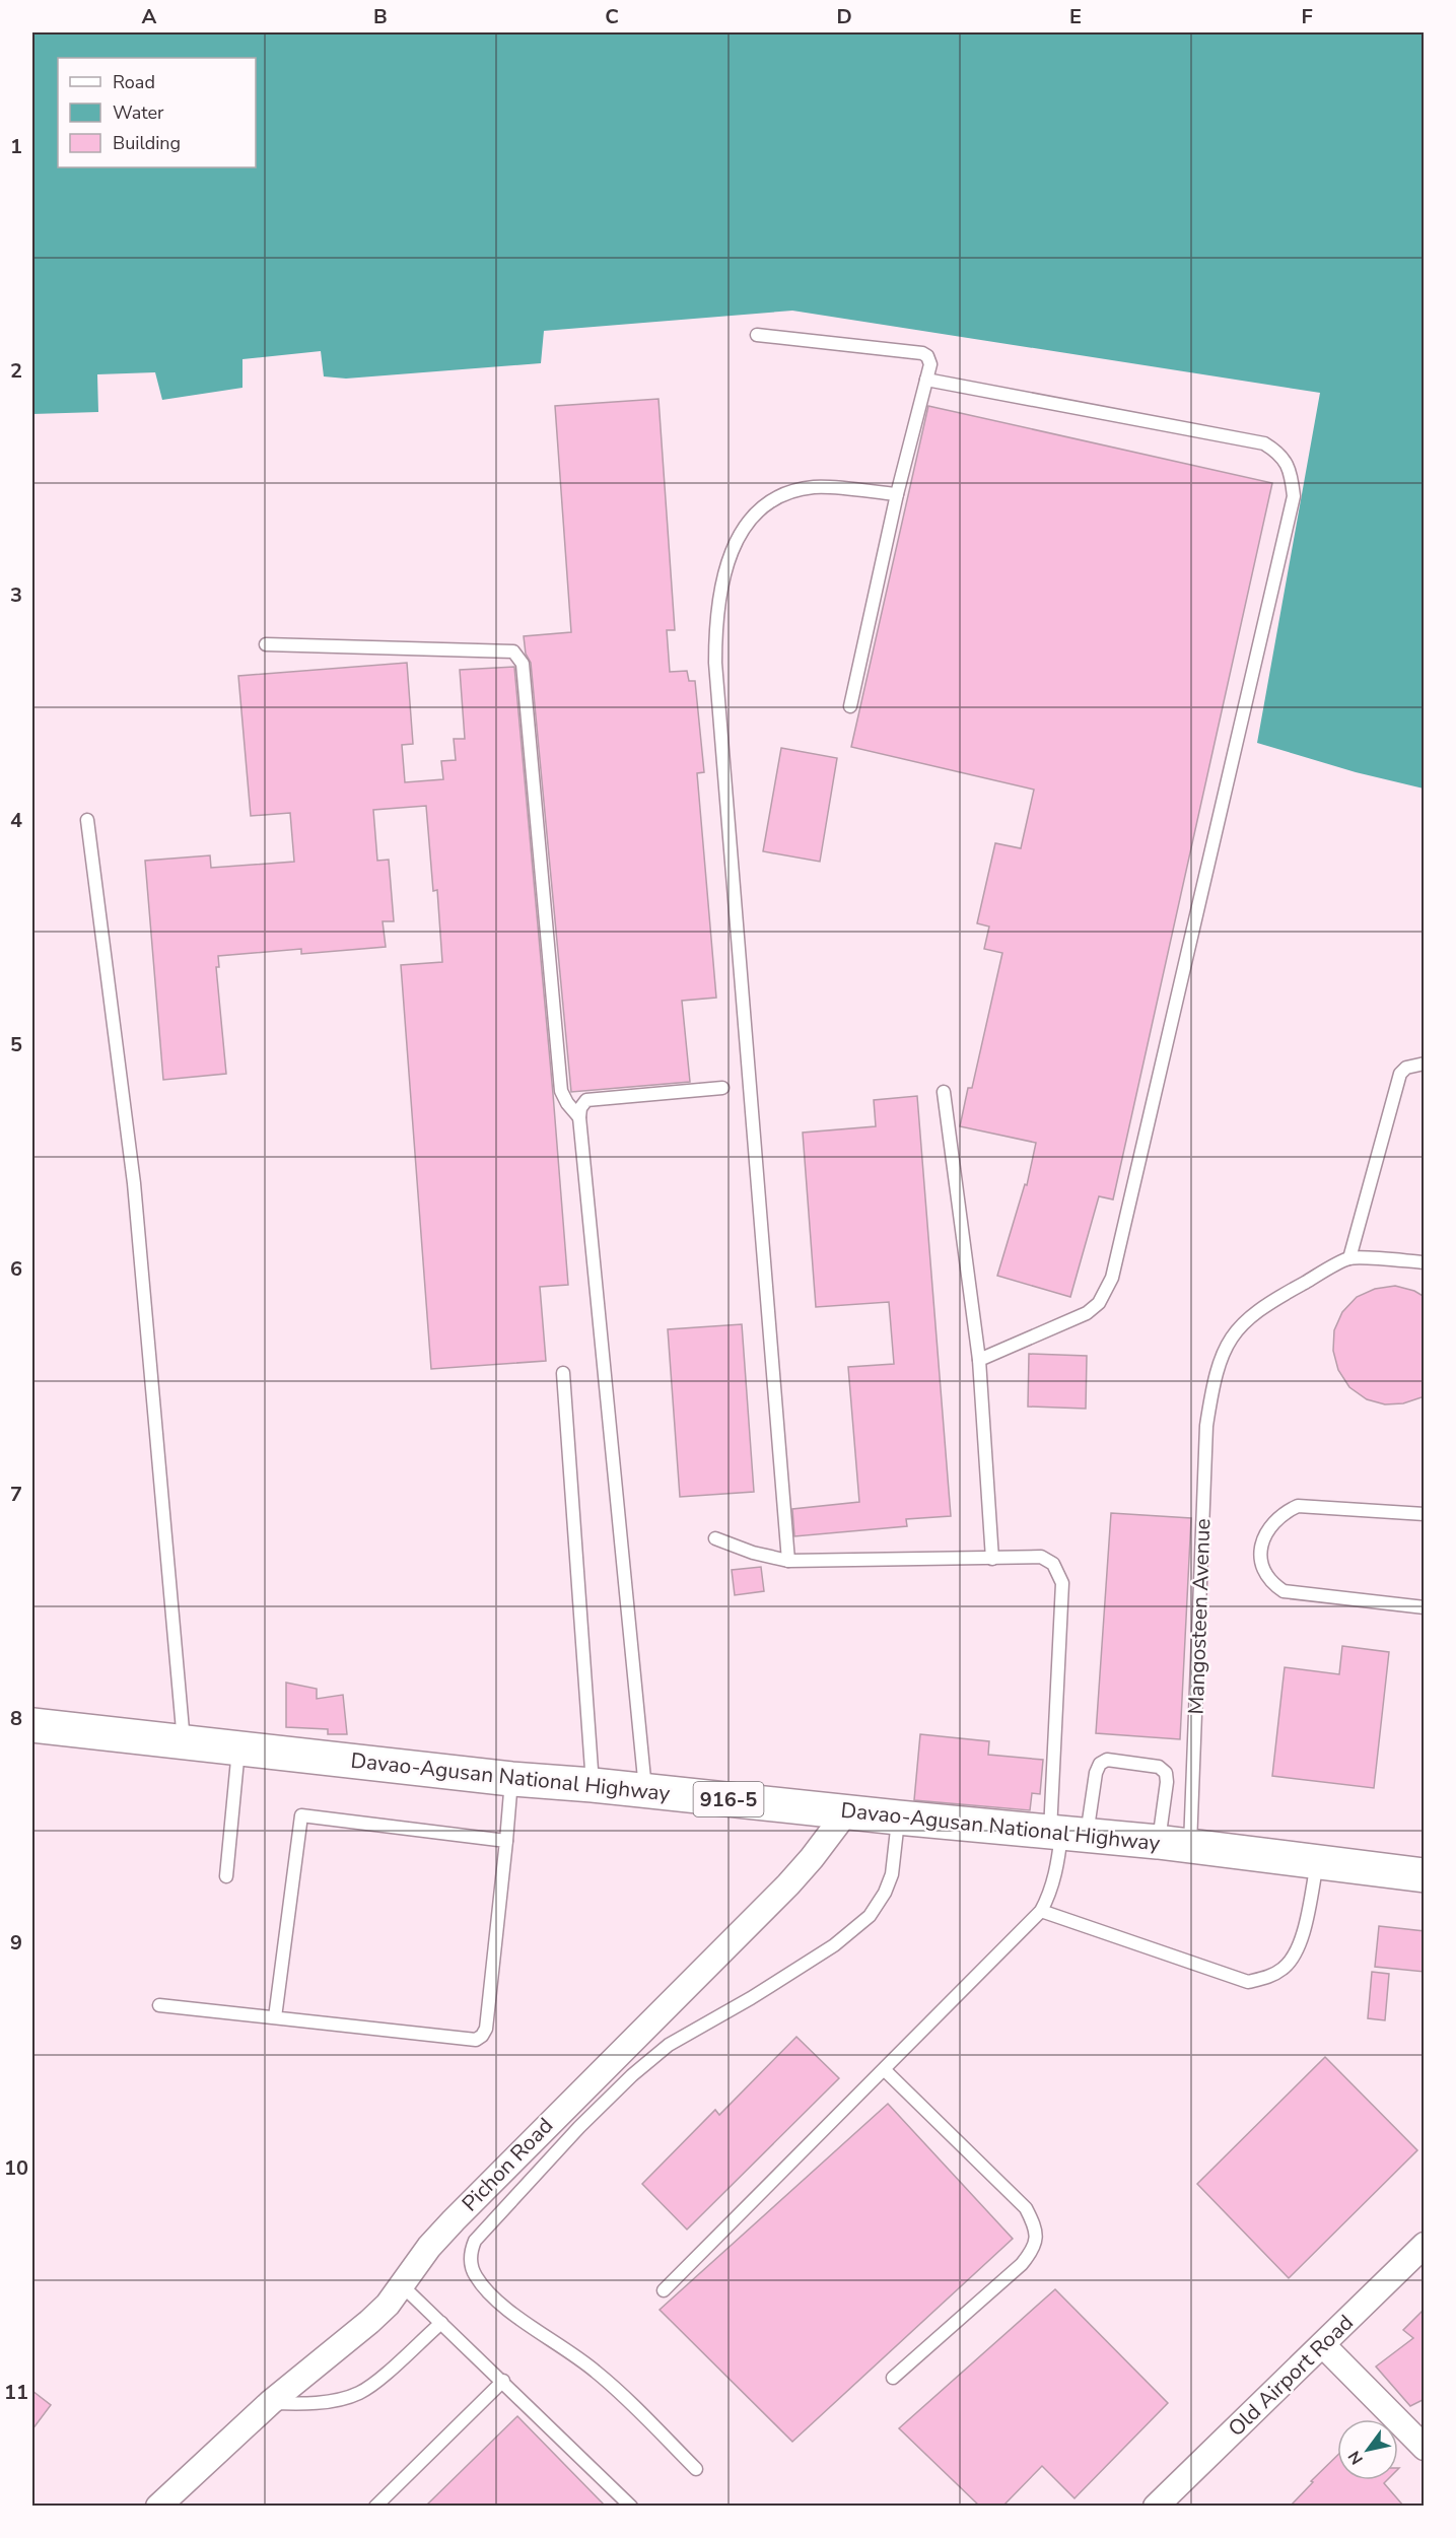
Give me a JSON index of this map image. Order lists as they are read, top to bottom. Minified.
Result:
{"streets":{"main road":["Davao-Agusan National Highway","916-5"],"street":["Pichon Road","Old Airport Road"],"lane":["Mangosteen Avenue"]},"crossings":[["Mangosteen Avenue","Davao-Agusan National Highway"],["Davao-Agusan National Highway","Pichon Road"]],"legend":["Road","Water","Building"],"north":"bottom left","grid":{"columns":["A","B","C","D","E","F"],"rows":["1","2","3","4","5","6","7","8","9","10","11"]}}
